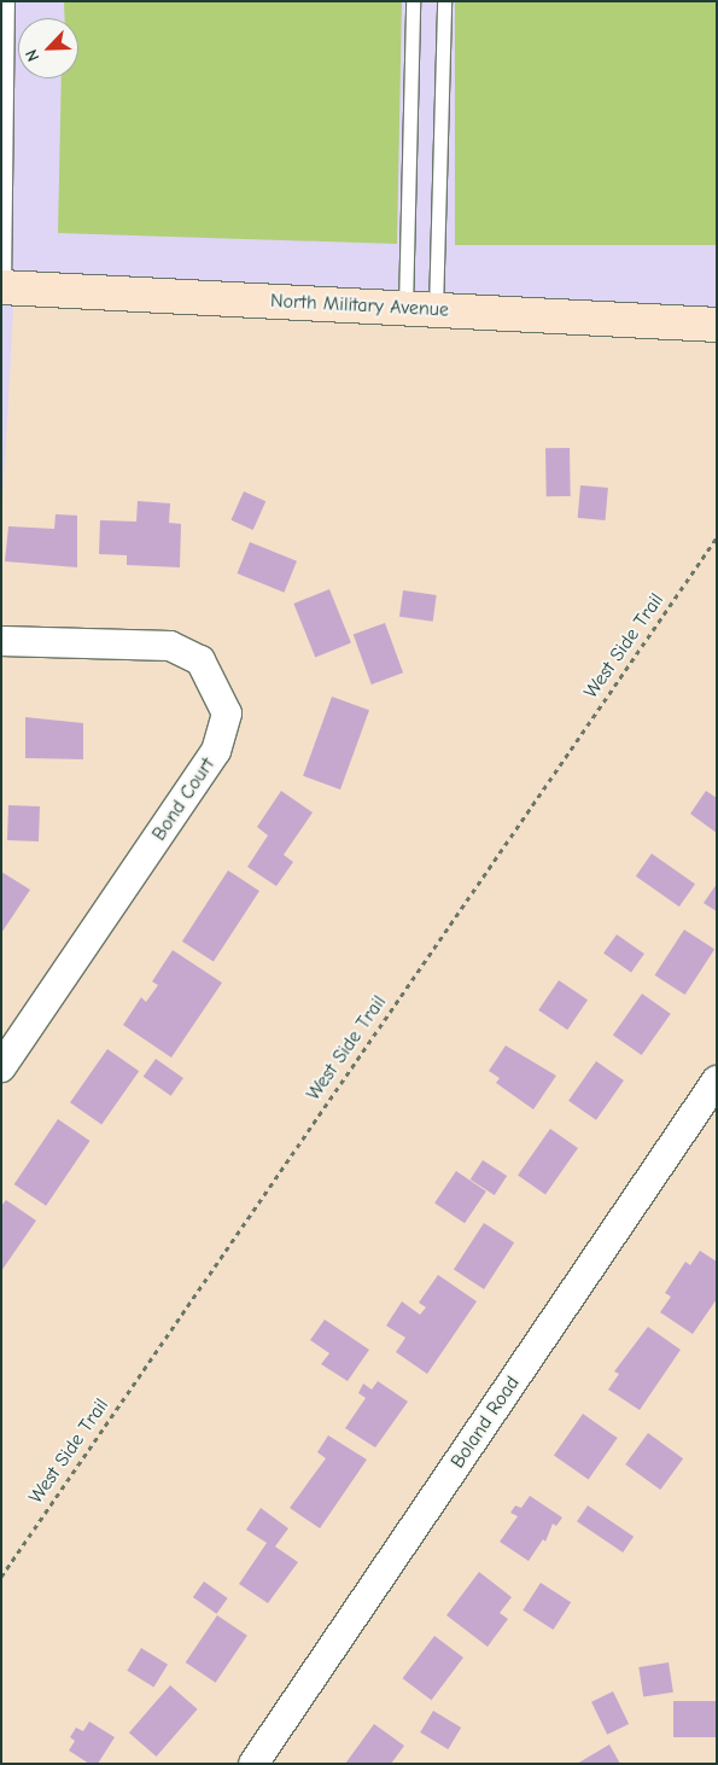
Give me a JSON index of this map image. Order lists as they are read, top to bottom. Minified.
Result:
{"streets":{"main road":["North Military Avenue"],"street":["Bond Court","Boland Road"],"path":["West Side Trail"]},"north":"bottom left"}
